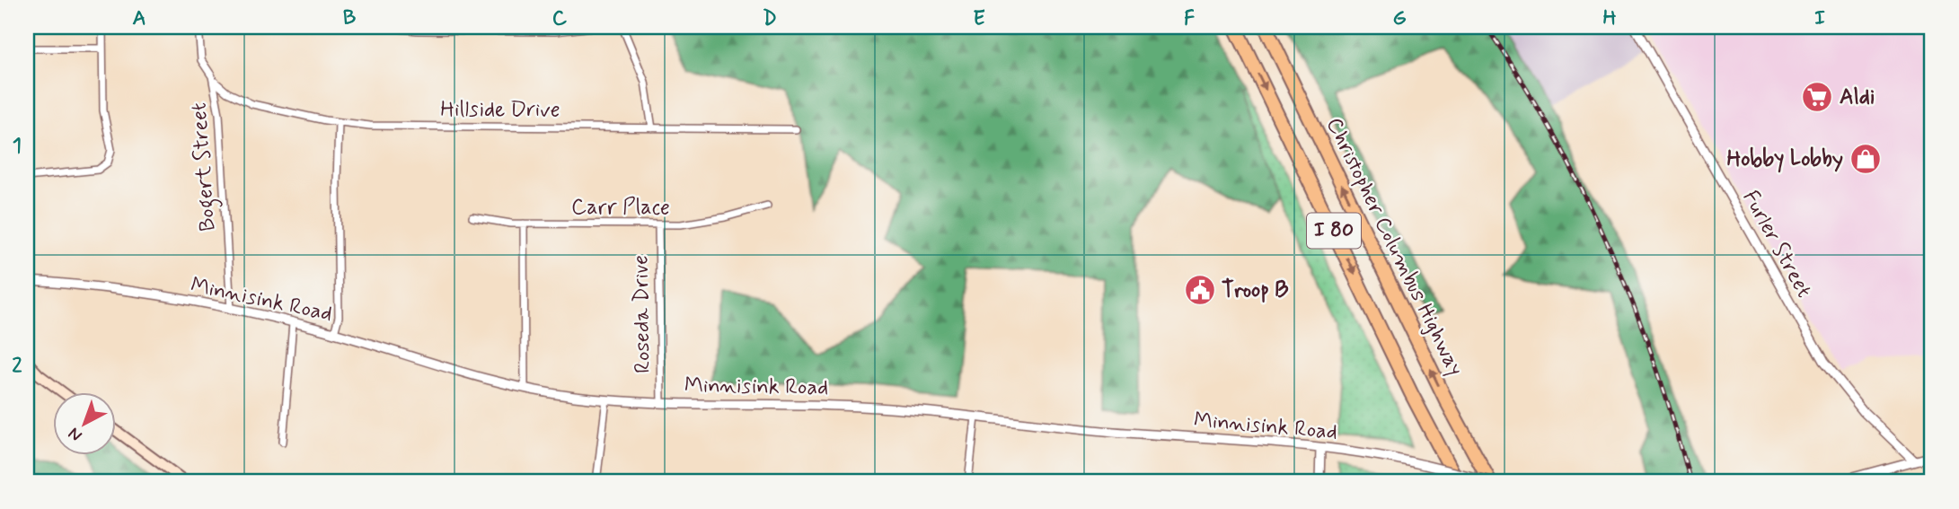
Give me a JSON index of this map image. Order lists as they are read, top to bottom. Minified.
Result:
{"streets":{"highway":["I 80","Christopher Columbus Highway"],"street":["Hillside Drive","Bogert Street","Carr Place","Furler Street","Minnisink Road","Roseda Drive"]},"crossings":[["Hillside Drive","Bogert Street"],["Bogert Street","Minnisink Road"],["Carr Place","Roseda Drive"],["Christopher Columbus Highway","Minnisink Road"],["Minnisink Road","Roseda Drive"]],"places":{"supermarket":["Aldi"],"shop":["Hobby Lobby"],"public building":["Troop B"]},"north":"bottom left","grid":{"columns":["A","B","C","D","E","F","G","H","I"],"rows":["1","2"]}}
